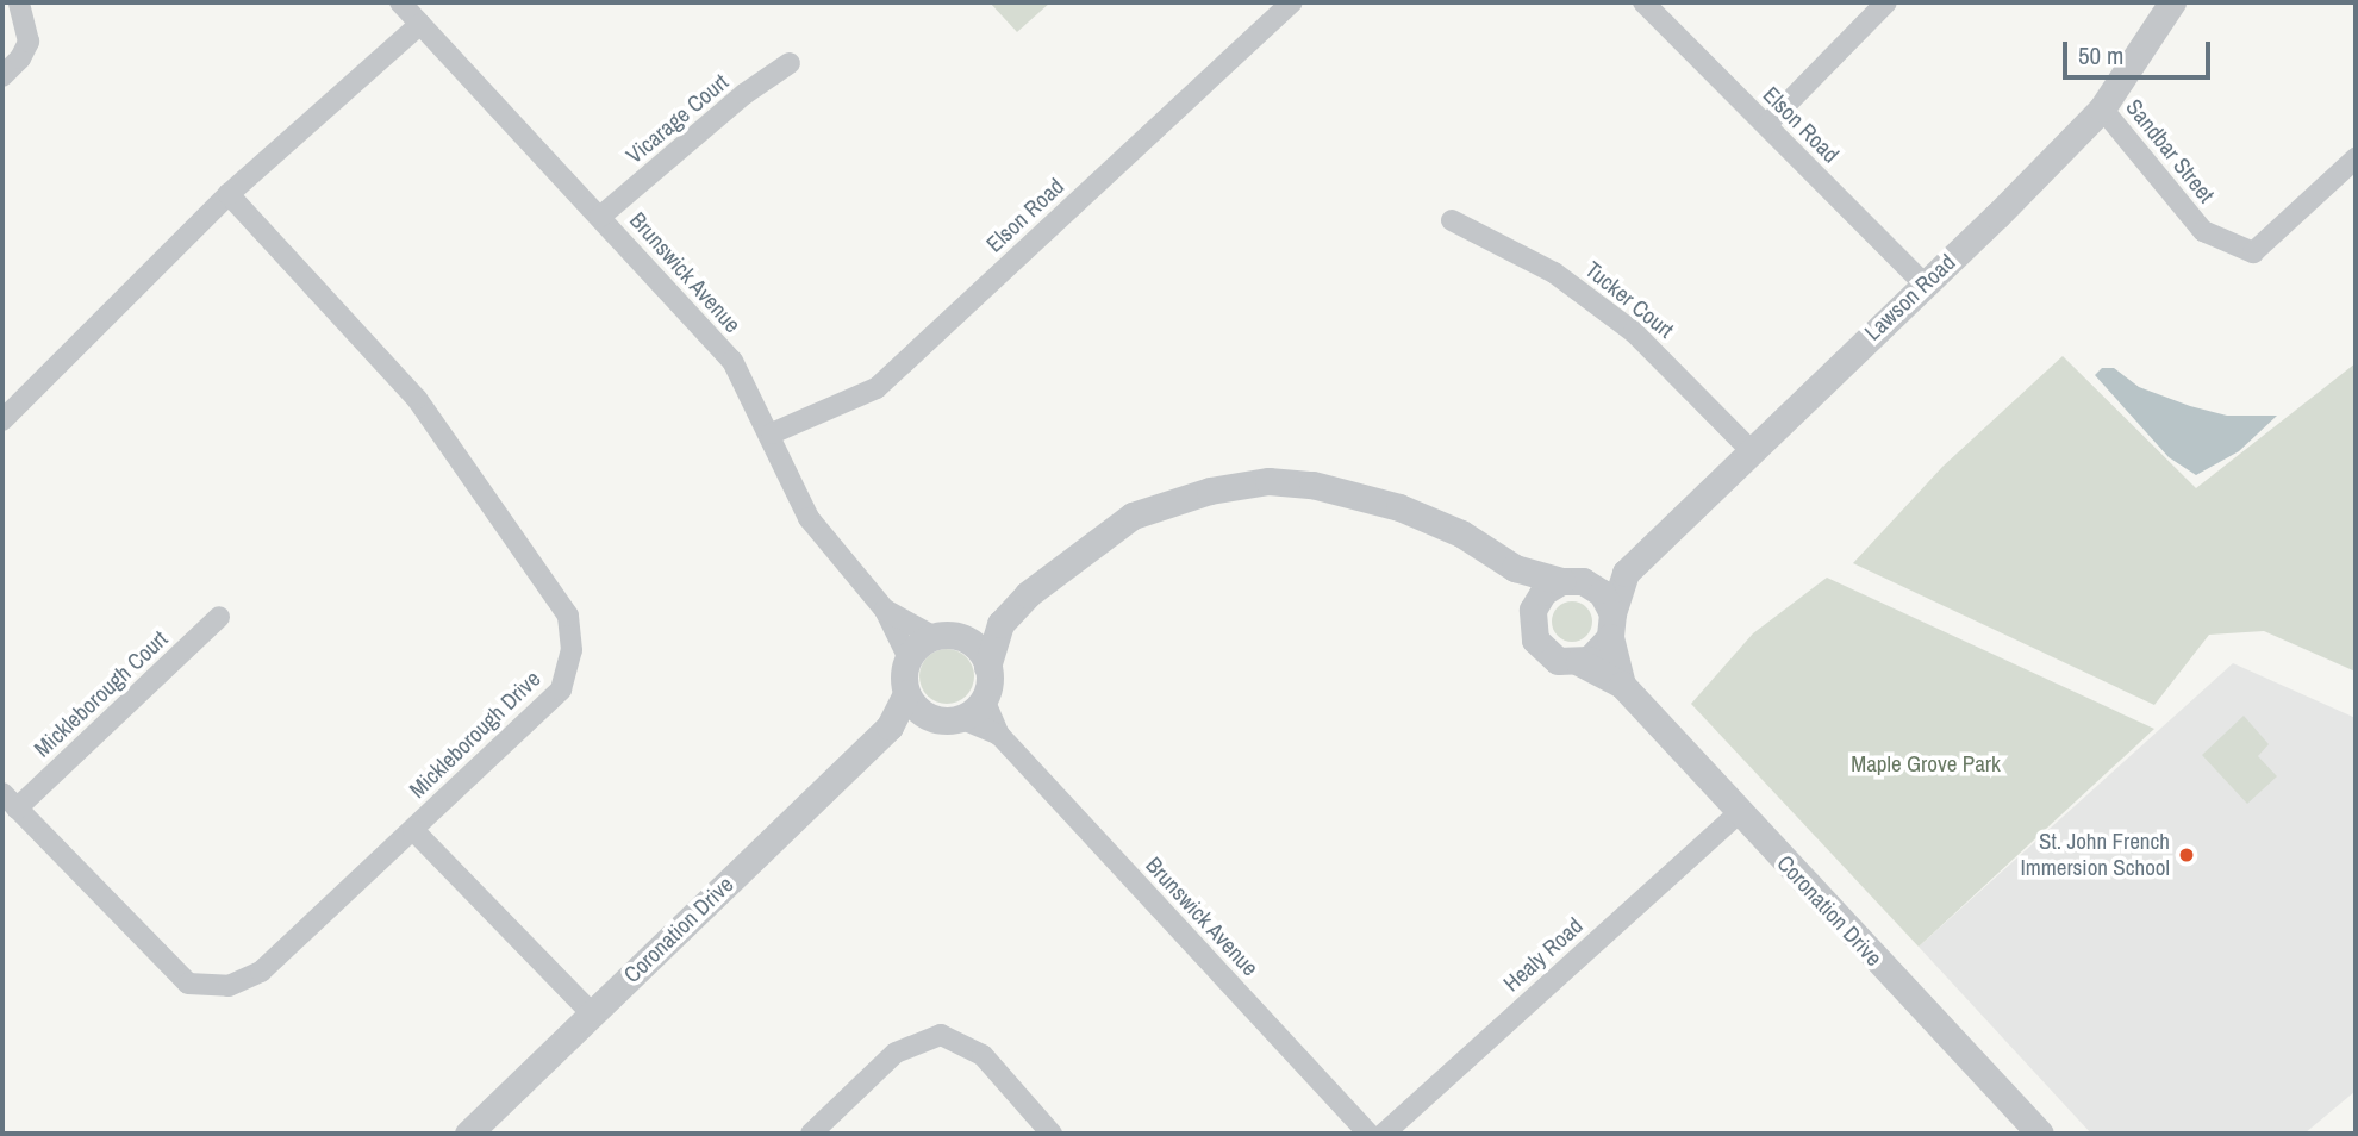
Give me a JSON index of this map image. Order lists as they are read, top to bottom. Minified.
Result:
{"streets":{"street":["Vicarage Court","Elson Road","Sandbar Street","Brunswick Avenue","Lawson Road","Tucker Court","Mickleborough Court","Mickleborough Drive","Coronation Drive","Healy Road"]},"crossings":[["Vicarage Court","Brunswick Avenue"],["Elson Road","Brunswick Avenue"],["Elson Road","Lawson Road"],["Sandbar Street","Lawson Road"],["Brunswick Avenue","Coronation Drive"],["Lawson Road","Tucker Court"],["Lawson Road","Coronation Drive"],["Mickleborough Court","Mickleborough Drive"],["Coronation Drive","Healy Road"]],"parks":["Maple Grove Park"],"places":["St. John French Immersion School"],"scale_bar":"50 m"}
